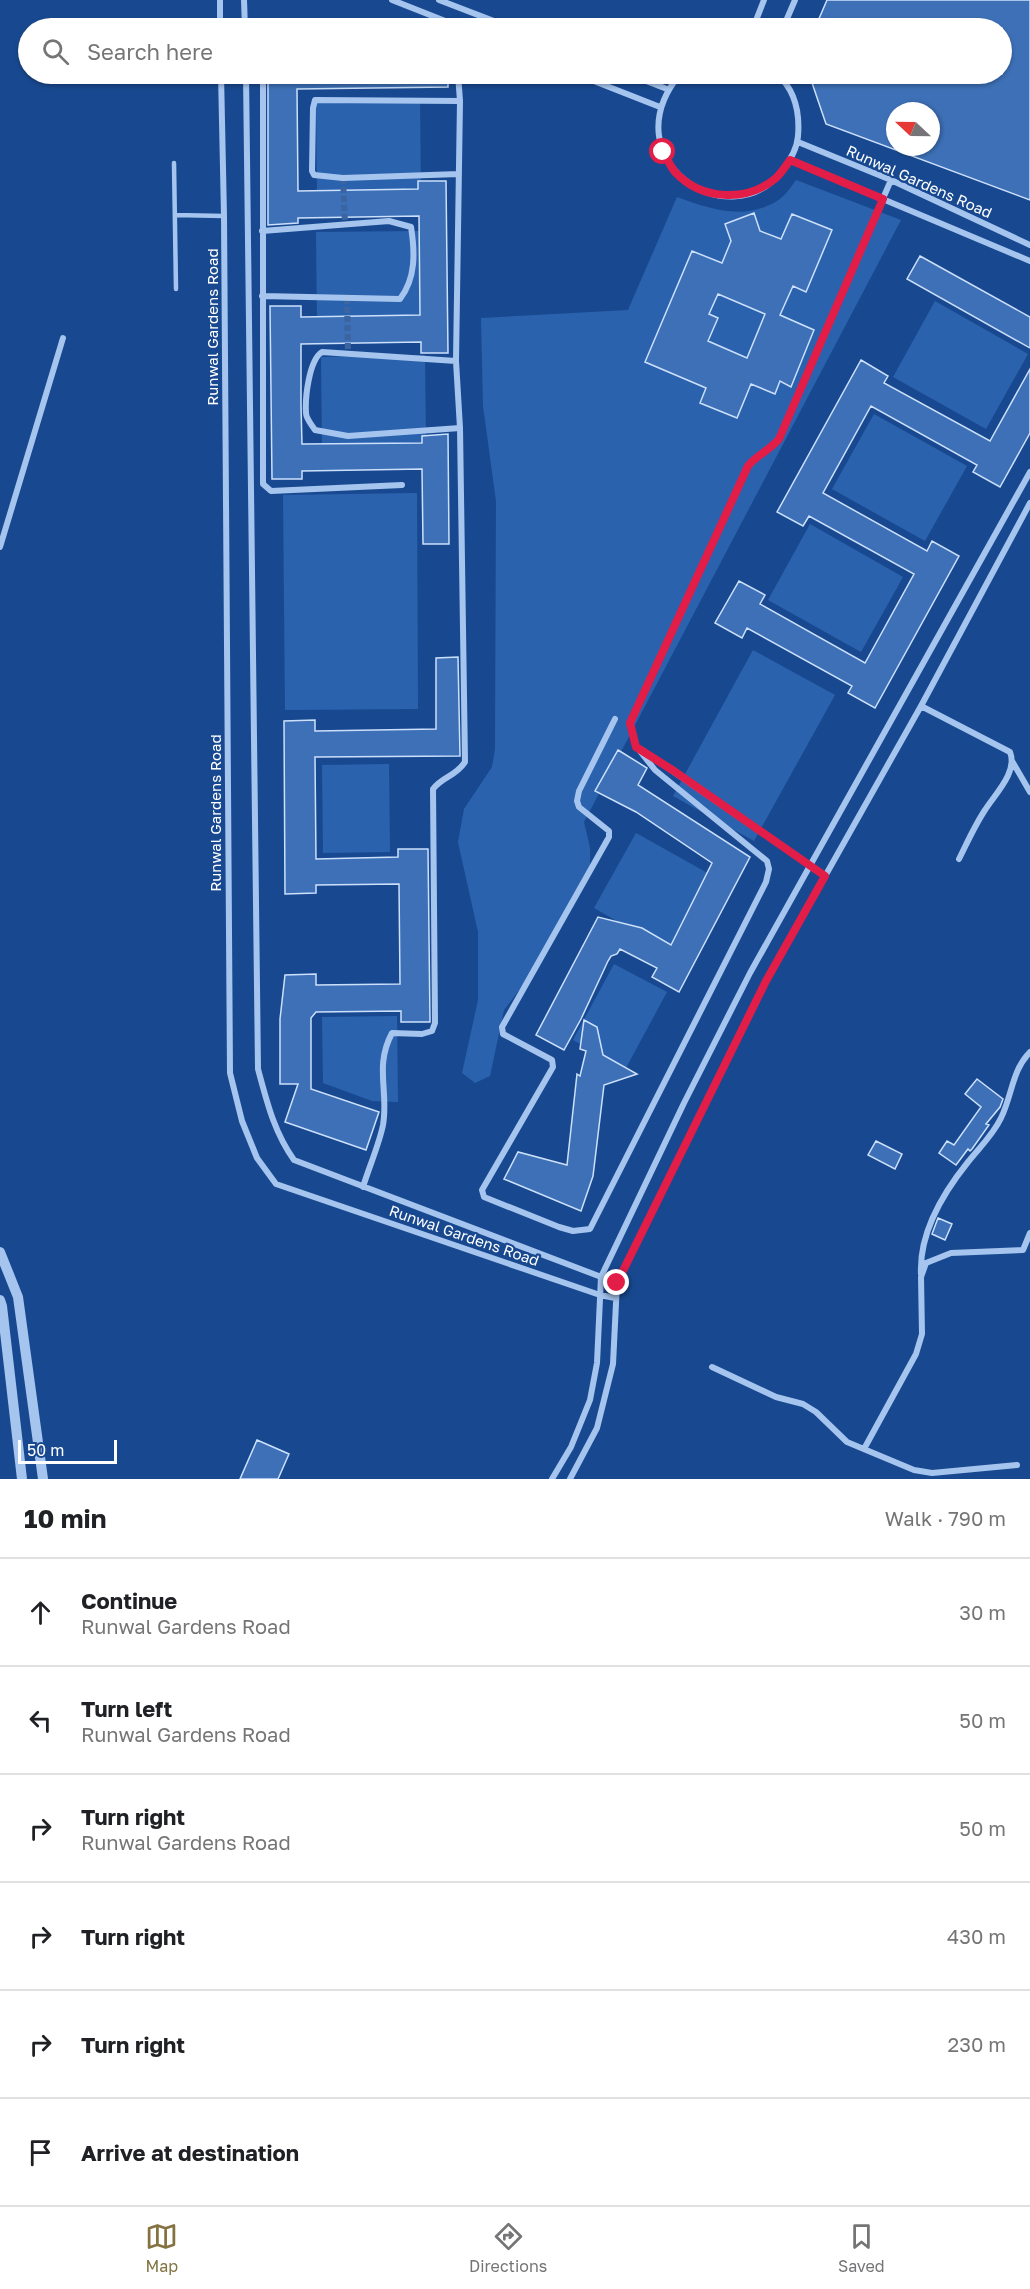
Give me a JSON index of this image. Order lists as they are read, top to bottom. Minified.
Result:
{"streets":{"street":["Runwal Gardens Road"]},"scale_bar":"50 m","north":"left","page":{"search":"Search here","scale":"50 m","heading":["10 min","Walk · 790 m"],"list":[["Continue","Runwal Gardens Road","30 m"],["Turn left","Runwal Gardens Road","50 m"],["Turn right","Runwal Gardens Road","50 m"],["Turn right","430 m"],["Turn right","230 m"],"Arrive at destination"],"nav":["Map","Directions","Saved"]}}
